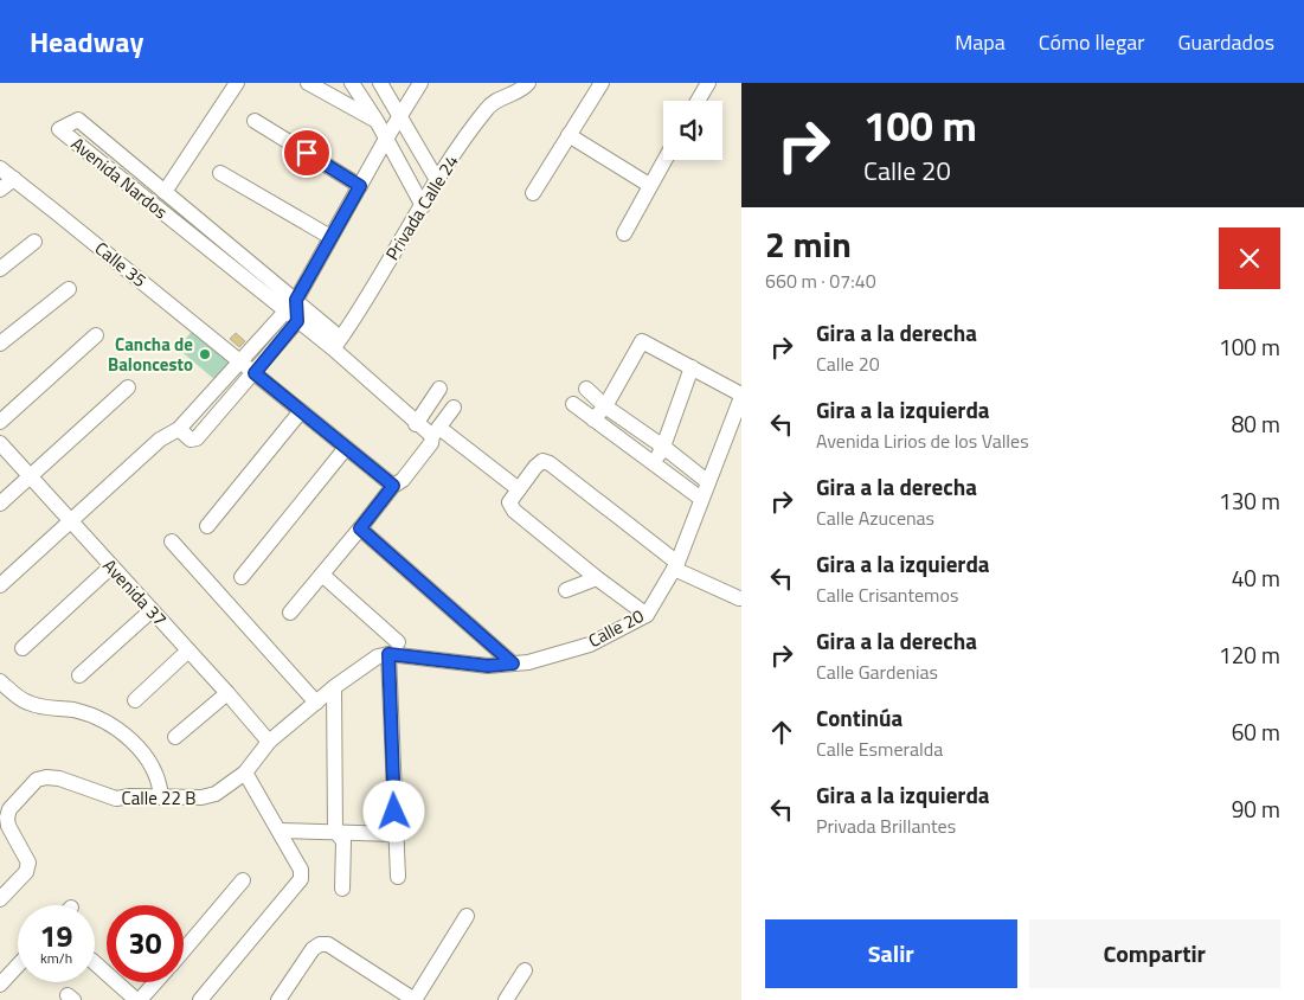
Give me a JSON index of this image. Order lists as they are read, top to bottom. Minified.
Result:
{"streets":{"street":["Avenida Nardos","Privada Calle 24","Calle 35","Avenida 37","Calle 20","Calle 22 B"]},"crossings":[["Avenida Nardos","Privada Calle 24"],["Avenida 37","Calle 22 B"],["Calle 20","Calle 22 B"]],"places":["Cancha de Baloncesto"],"page":{"header":"Headway","nav":["Mapa","Cómo llegar","Guardados"],"turn":["100 m","Calle 20"],"heading":["2 min","660 m · 07:40"],"list":[{"name":"Gira a la derecha","note":"Calle 20","value":"100 m"},{"name":"Gira a la izquierda","note":"Avenida Lirios de los Valles","value":"80 m"},{"name":"Gira a la derecha","note":"Calle Azucenas","value":"130 m"},{"name":"Gira a la izquierda","note":"Calle Crisantemos","value":"40 m"},{"name":"Gira a la derecha","note":"Calle Gardenias","value":"120 m"},{"name":"Continúa","note":"Calle Esmeralda","value":"60 m"},{"name":"Gira a la izquierda","note":"Privada Brillantes","value":"90 m"}],"speed":"19 km/h","limit":"30","buttons":["Salir","Compartir"]}}
